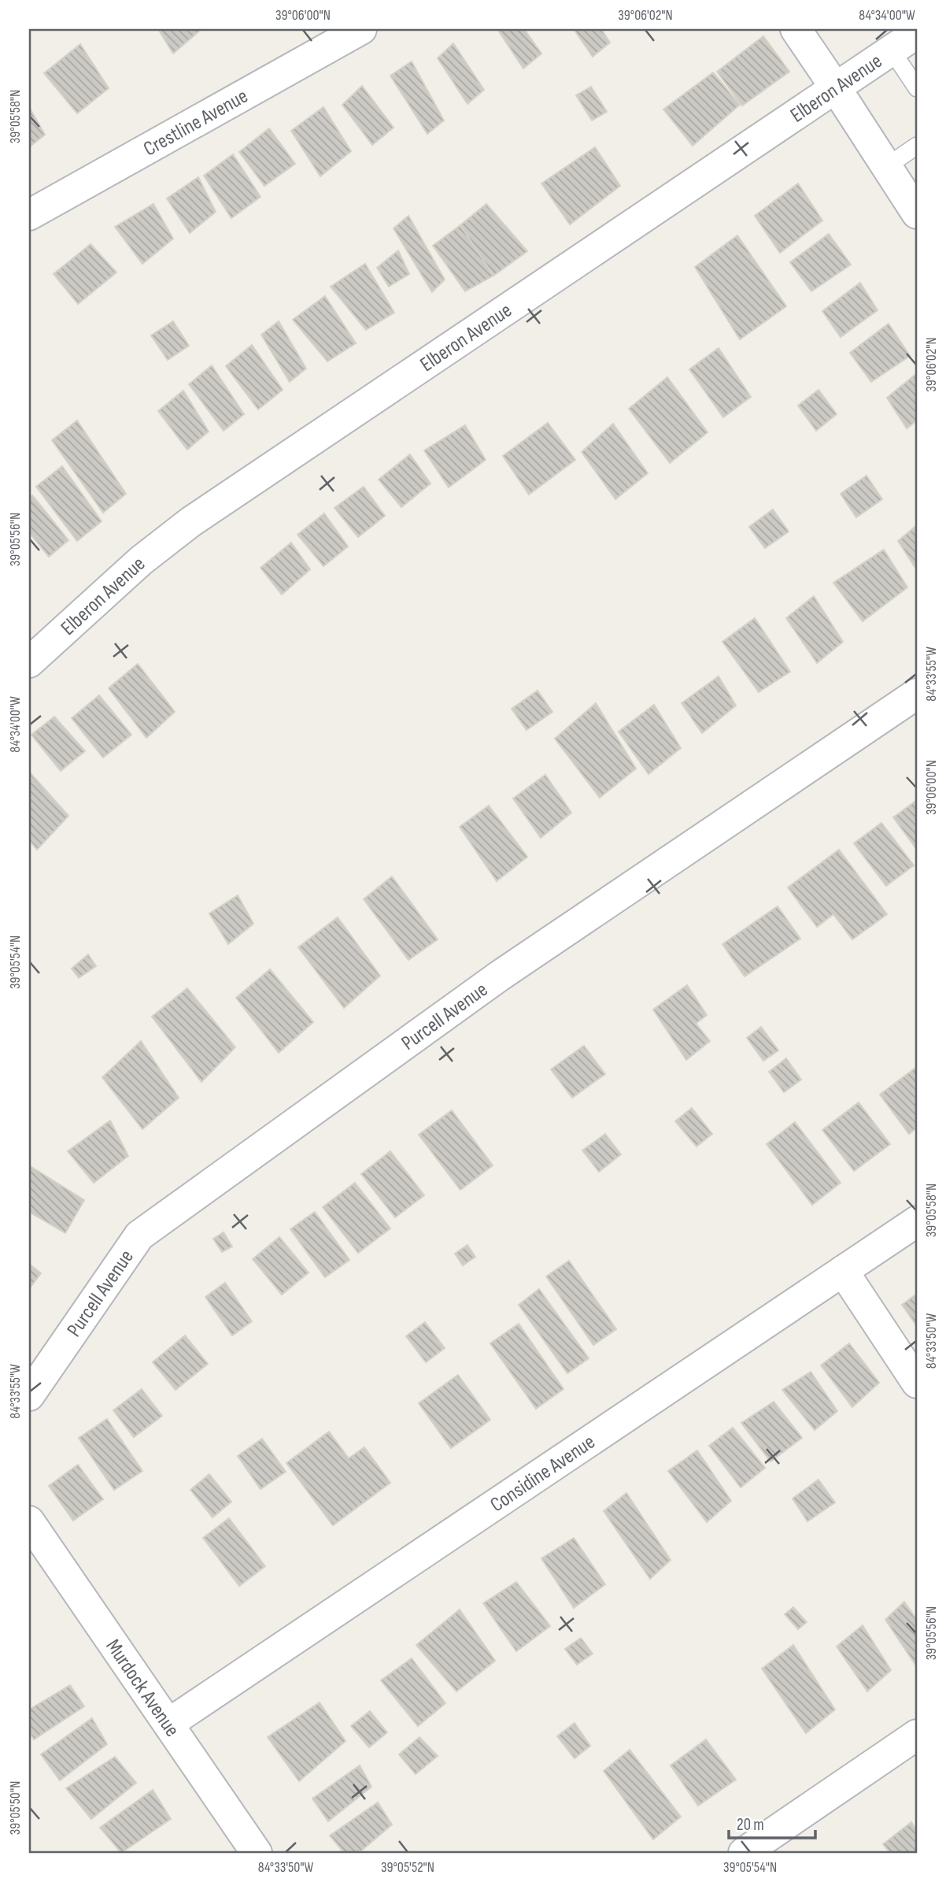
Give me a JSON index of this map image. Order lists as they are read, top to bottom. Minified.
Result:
{"streets":{"street":["Elberon Avenue","Crestline Avenue","Purcell Avenue","Considine Avenue","Murdock Avenue"]},"crossings":[["Considine Avenue","Murdock Avenue"]],"scale_bar":"20 m","coordinates":["39°06'00\"N","39°06'02\"N","84°34'00\"W","39°05'58\"N","39°05'56\"N","84°33'55\"W","39°05'54\"N","84°33'50\"W","39°05'50\"N","39°05'52\"N"]}
